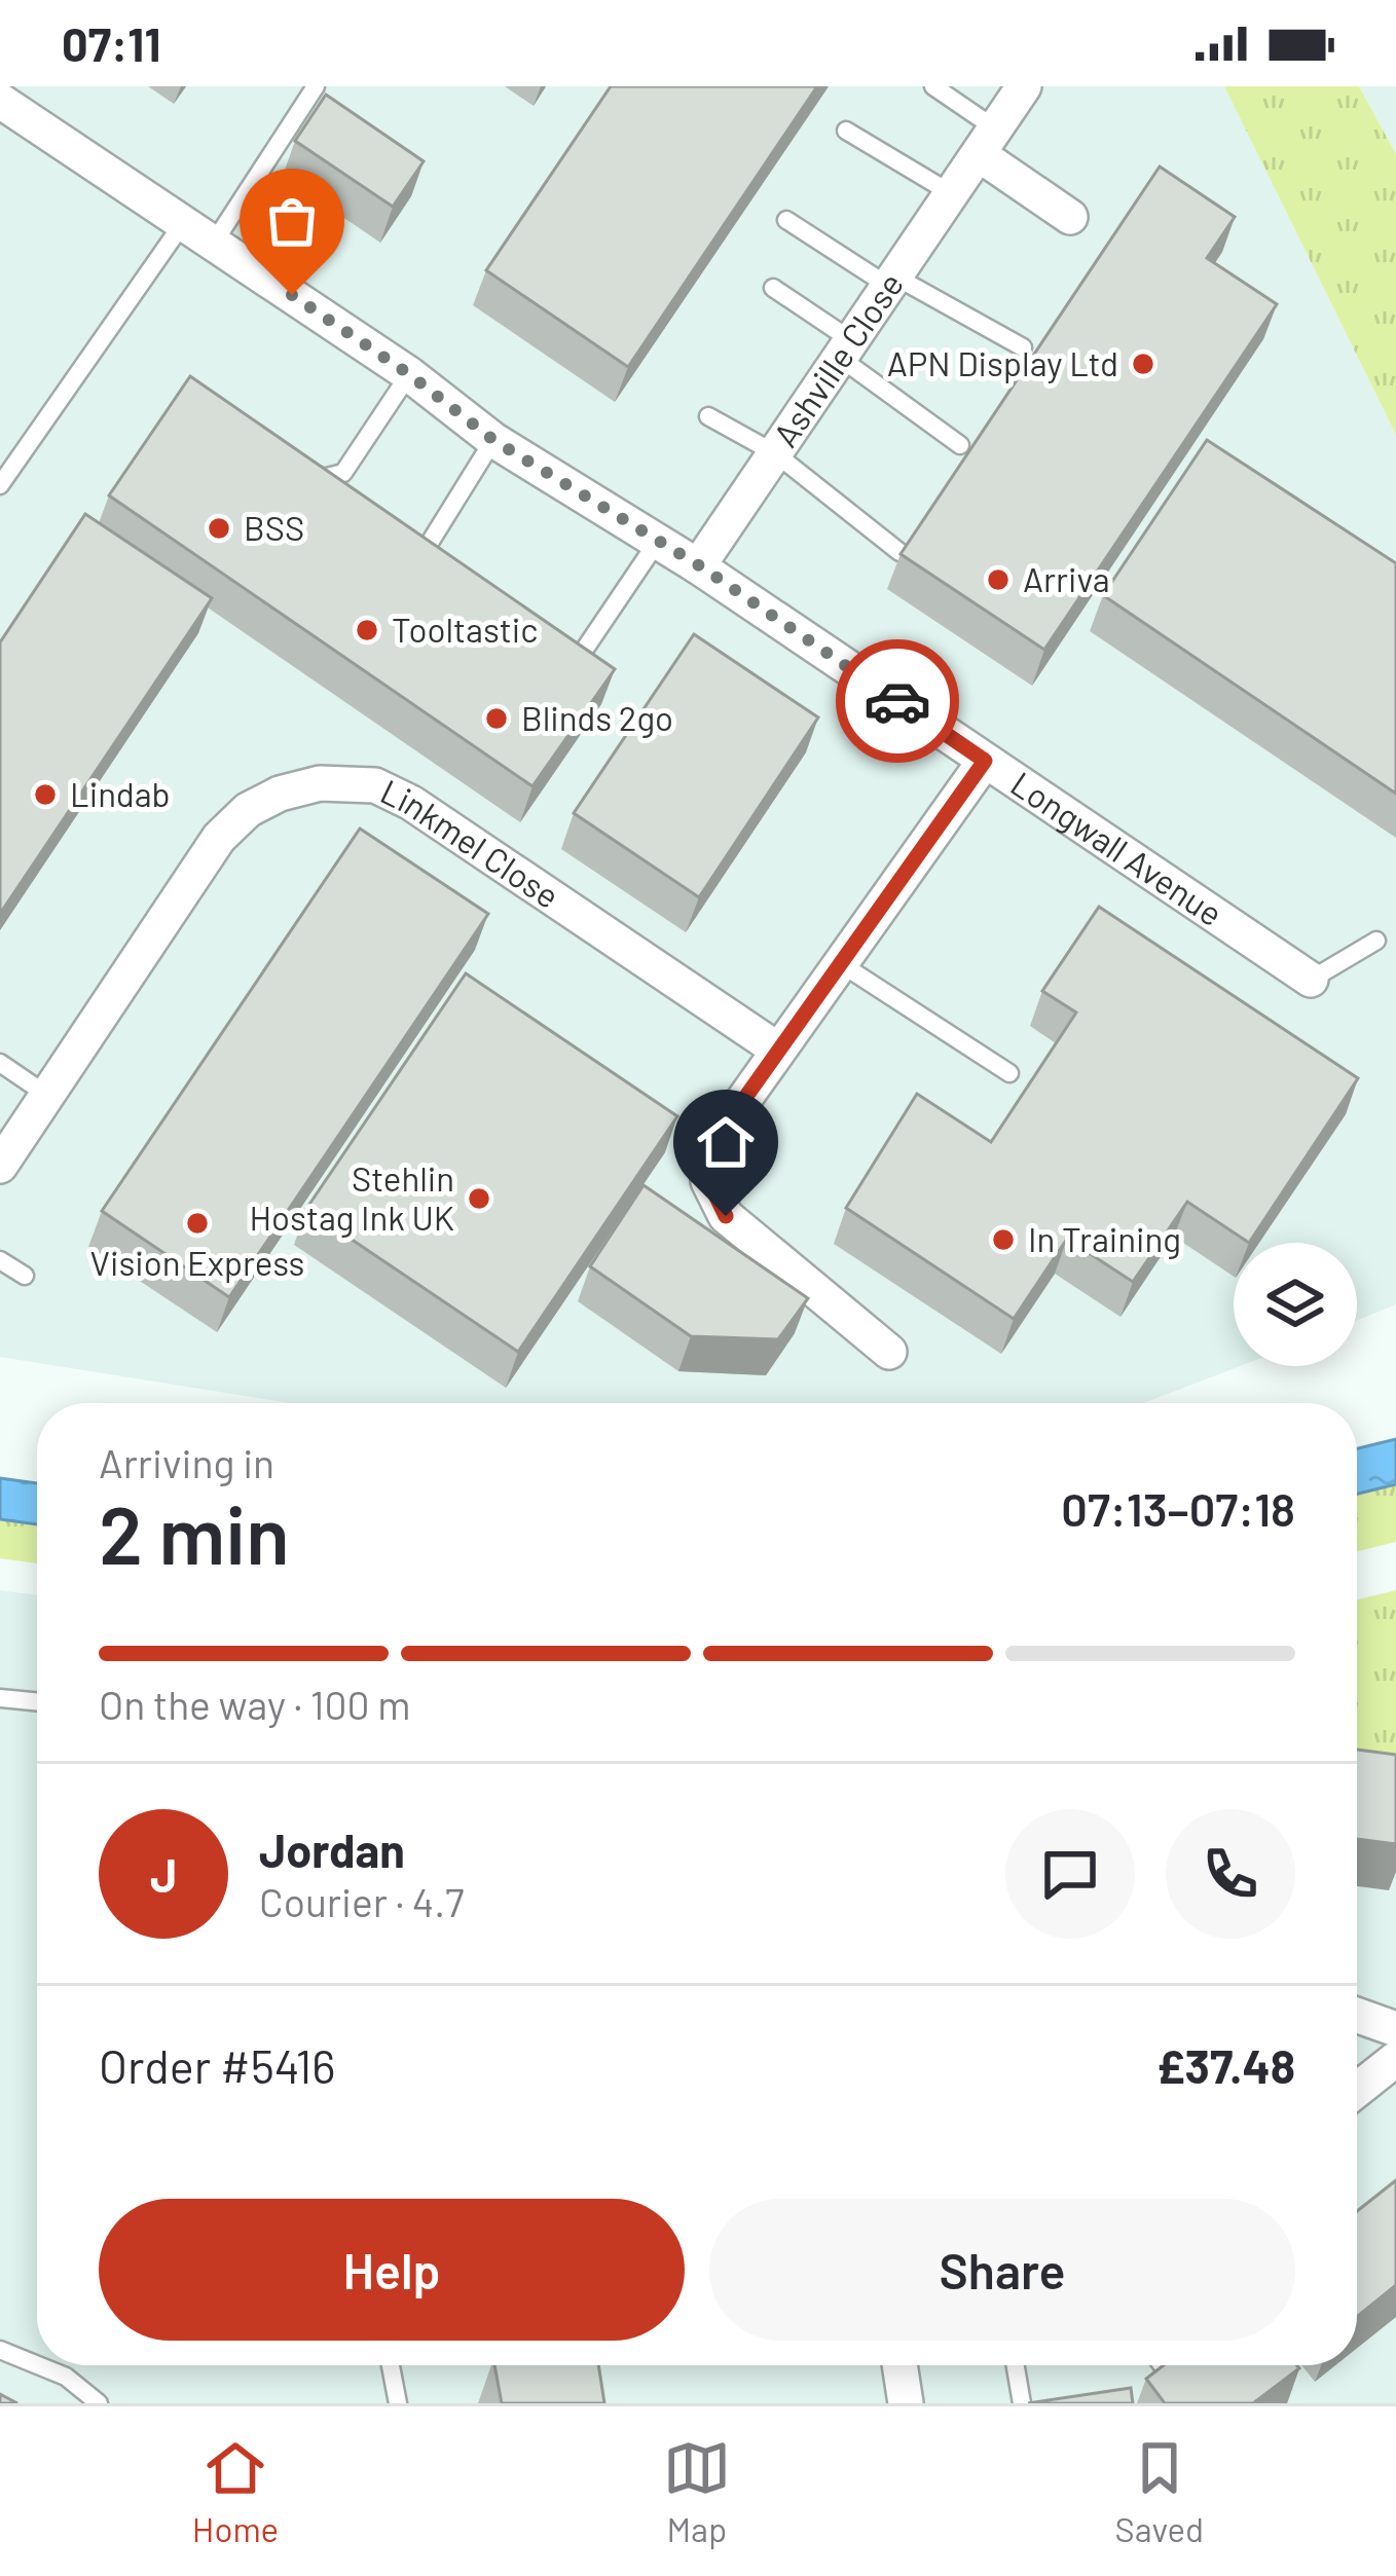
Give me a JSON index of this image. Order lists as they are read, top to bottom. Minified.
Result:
{"streets":{"street":["Ashville Close","Linkmel Close","Longwall Avenue"]},"crossings":[["Ashville Close","Longwall Avenue"]],"places":["APN Display Ltd","BSS","Arriva","Tooltastic","Blinds 2go","Lindab","Stehlin Hostag Ink UK","Vision Express","In Training"],"page":{"status":"07:11","heading":["2 min","Arriving in","07:13–07:18"],"panel":["Jordan","Courier · 4.7","Order #5416","£37.48"],"bar":"On the way · 100 m","round":"J","buttons":["Help","Share"],"tabs":["Home","Map","Saved"]}}
